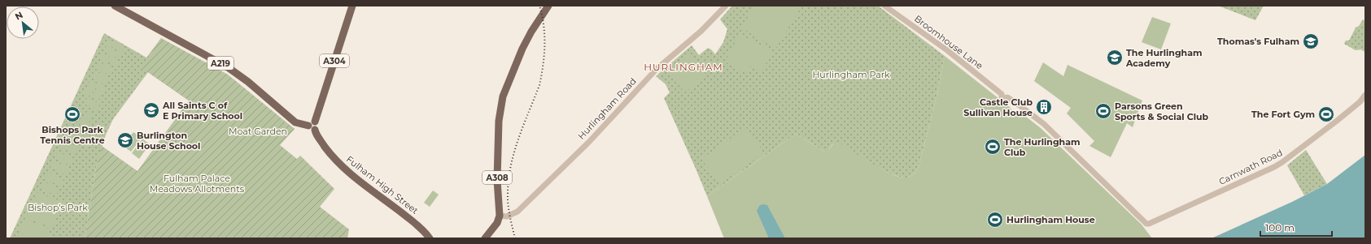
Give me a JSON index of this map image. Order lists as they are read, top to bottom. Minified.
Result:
{"streets":{"main road":["A304","A219","A308","Fulham High Street"],"street":["Broomhouse Lane","Hurlingham Road","Carnwath Road"]},"crossings":[["Broomhouse Lane","Carnwath Road"],["A304","A219"],["A304","Fulham High Street"],["A219","Fulham High Street"],["Hurlingham Road","A308"]],"districts":["HURLINGHAM"],"parks":["Hurlingham Park","Moat Garden","Fulham Palace Meadows Allotments","Bishop's Park"],"places":{"school or university":["Thomas's Fulham","The Hurlingham Academy","All Saints C of E Primary School","Burlington House School"],"building":["Castle Club Sullivan House"],"sports":["Parsons Green Sports & Social Club","Bishops Park Tennis Centre","The Fort Gym","The Hurlingham Club","Hurlingham House"]},"scale_bar":"100 m","north":"top left"}
